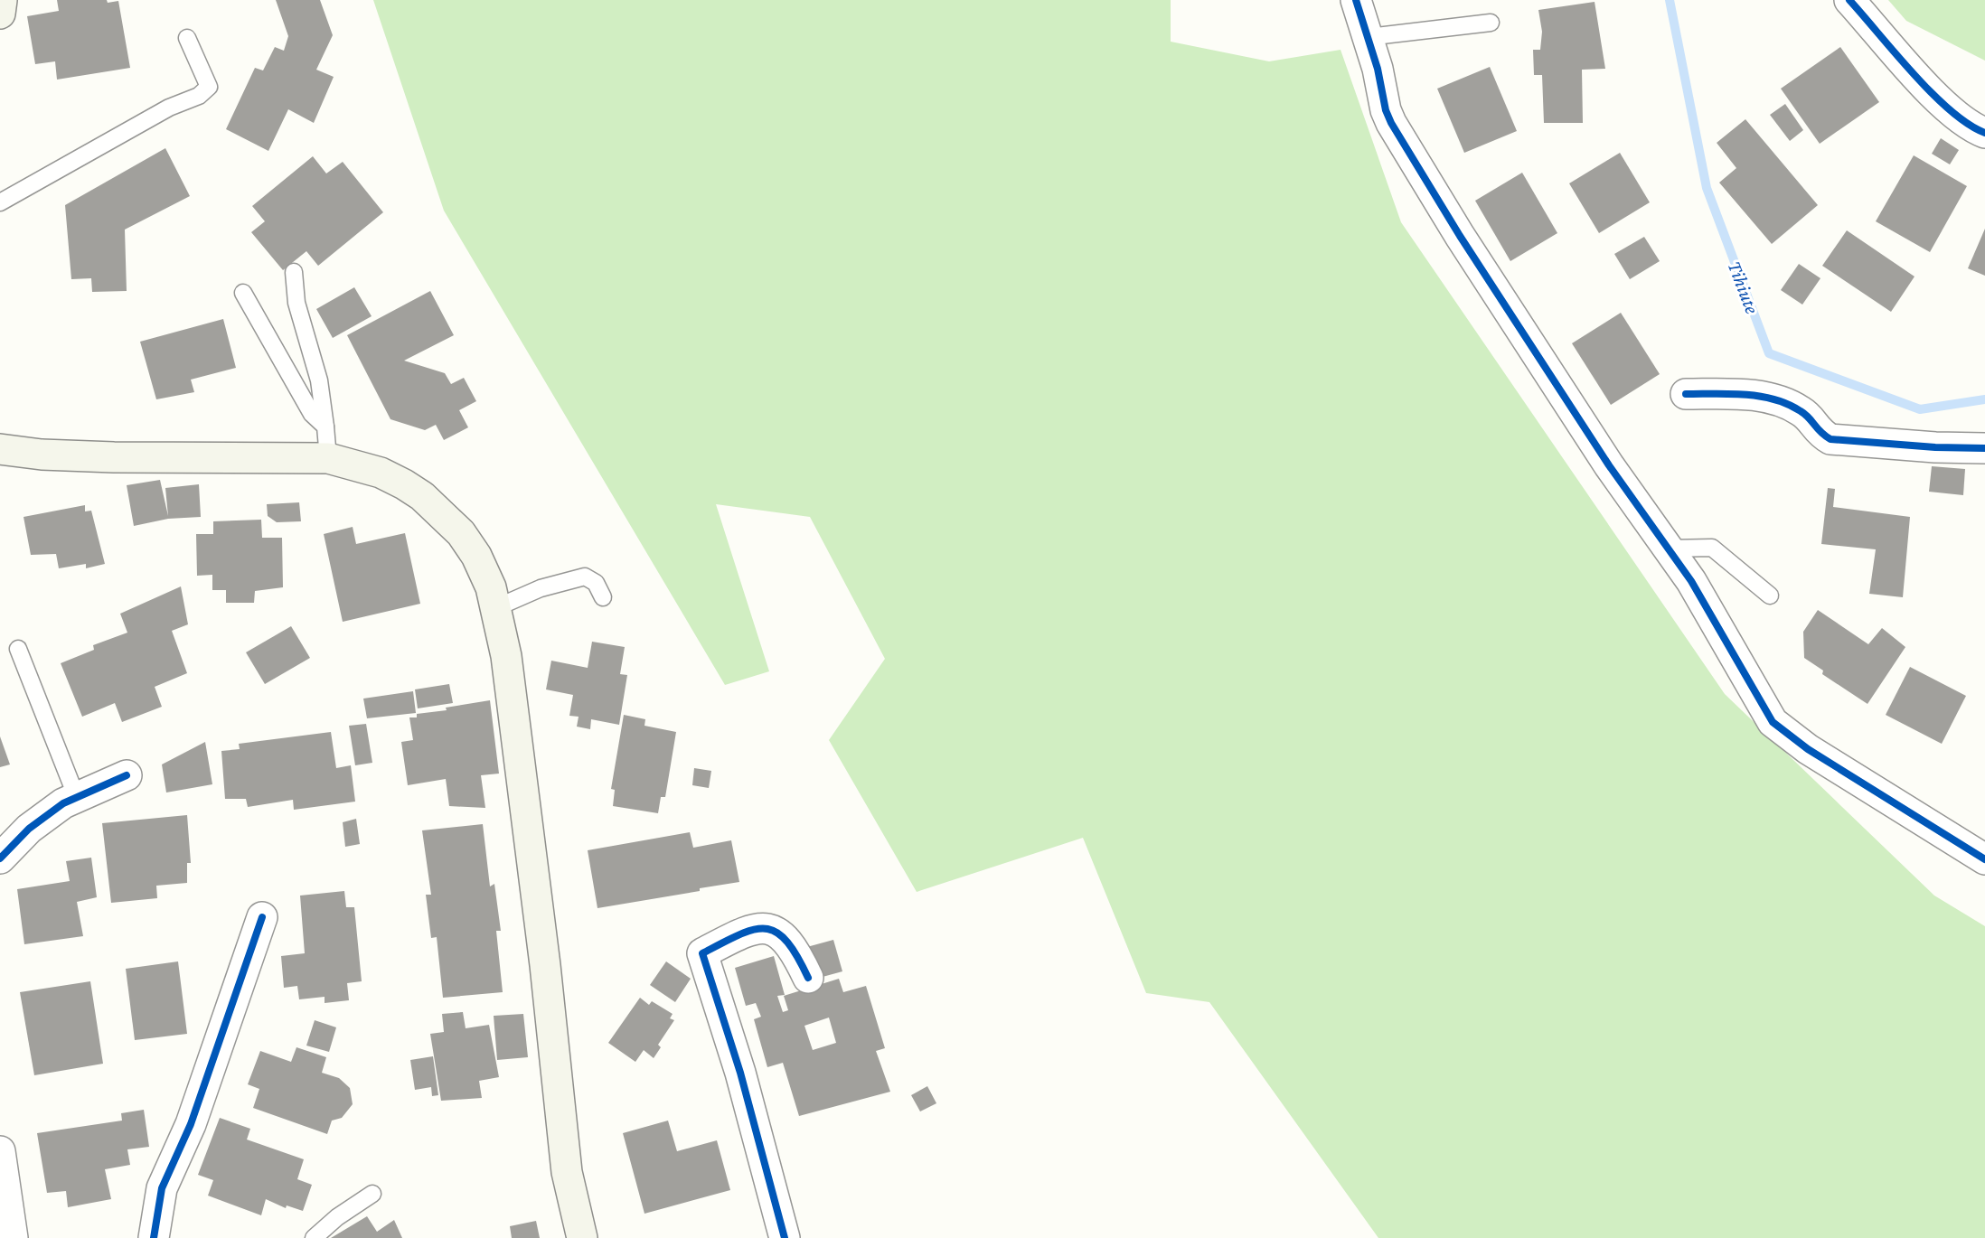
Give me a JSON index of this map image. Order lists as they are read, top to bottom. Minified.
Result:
{"water":["Tihiute"]}
